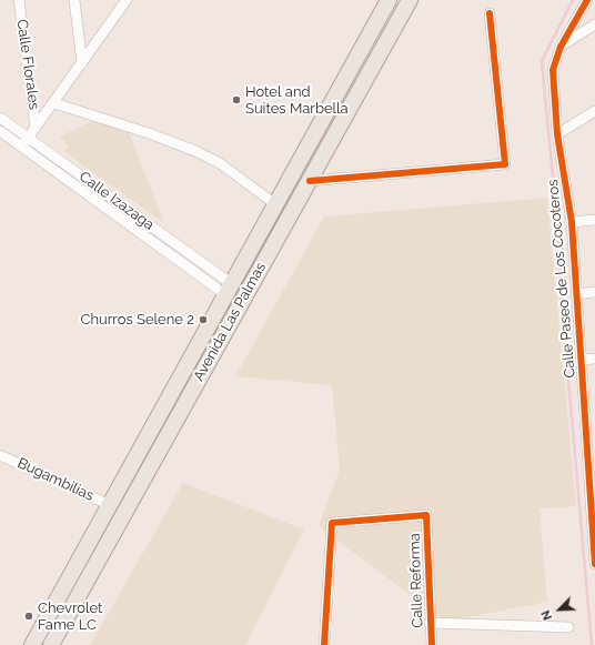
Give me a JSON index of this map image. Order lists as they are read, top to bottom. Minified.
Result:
{"streets":{"main road":["Avenida Las Palmas"],"street":["Calle Florales","Calle Izazaga","Calle Paseo de Los Cocoteros","Bugambilias","Calle Reforma"]},"crossings":[["Calle Izazaga","Avenida Las Palmas"],["Avenida Las Palmas","Bugambilias"]],"places":["Hotel and Suites Marbella","Churros Selene 2","Chevrolet Fame LC"],"north":"bottom left"}
